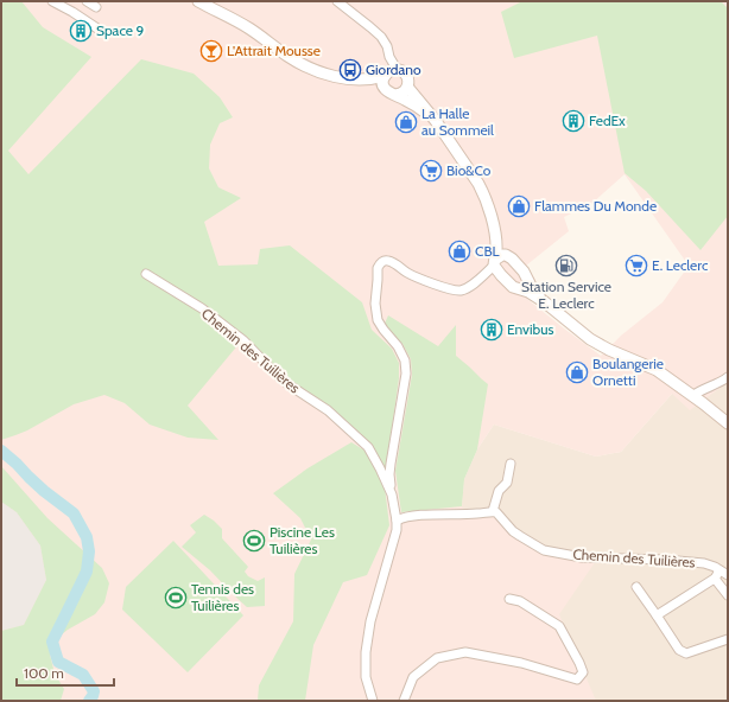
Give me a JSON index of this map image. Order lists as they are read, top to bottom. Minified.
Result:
{"streets":{"street":["Chemin des Tuilières"]},"places":{"building":["Space 9","FedEx","Envibus"],"bar":["L'Attrait Mousse"],"bus stop":["Giordano"],"shop":["La Halle au Sommeil","Flammes Du Monde","CBL","Boulangerie Ornetti"],"supermarket":["Bio&Co","E. Leclerc"],"fuel station":["Station Service E. Leclerc"],"sports":["Piscine Les Tuilières","Tennis des Tuilières"]},"scale_bar":"100 m"}
